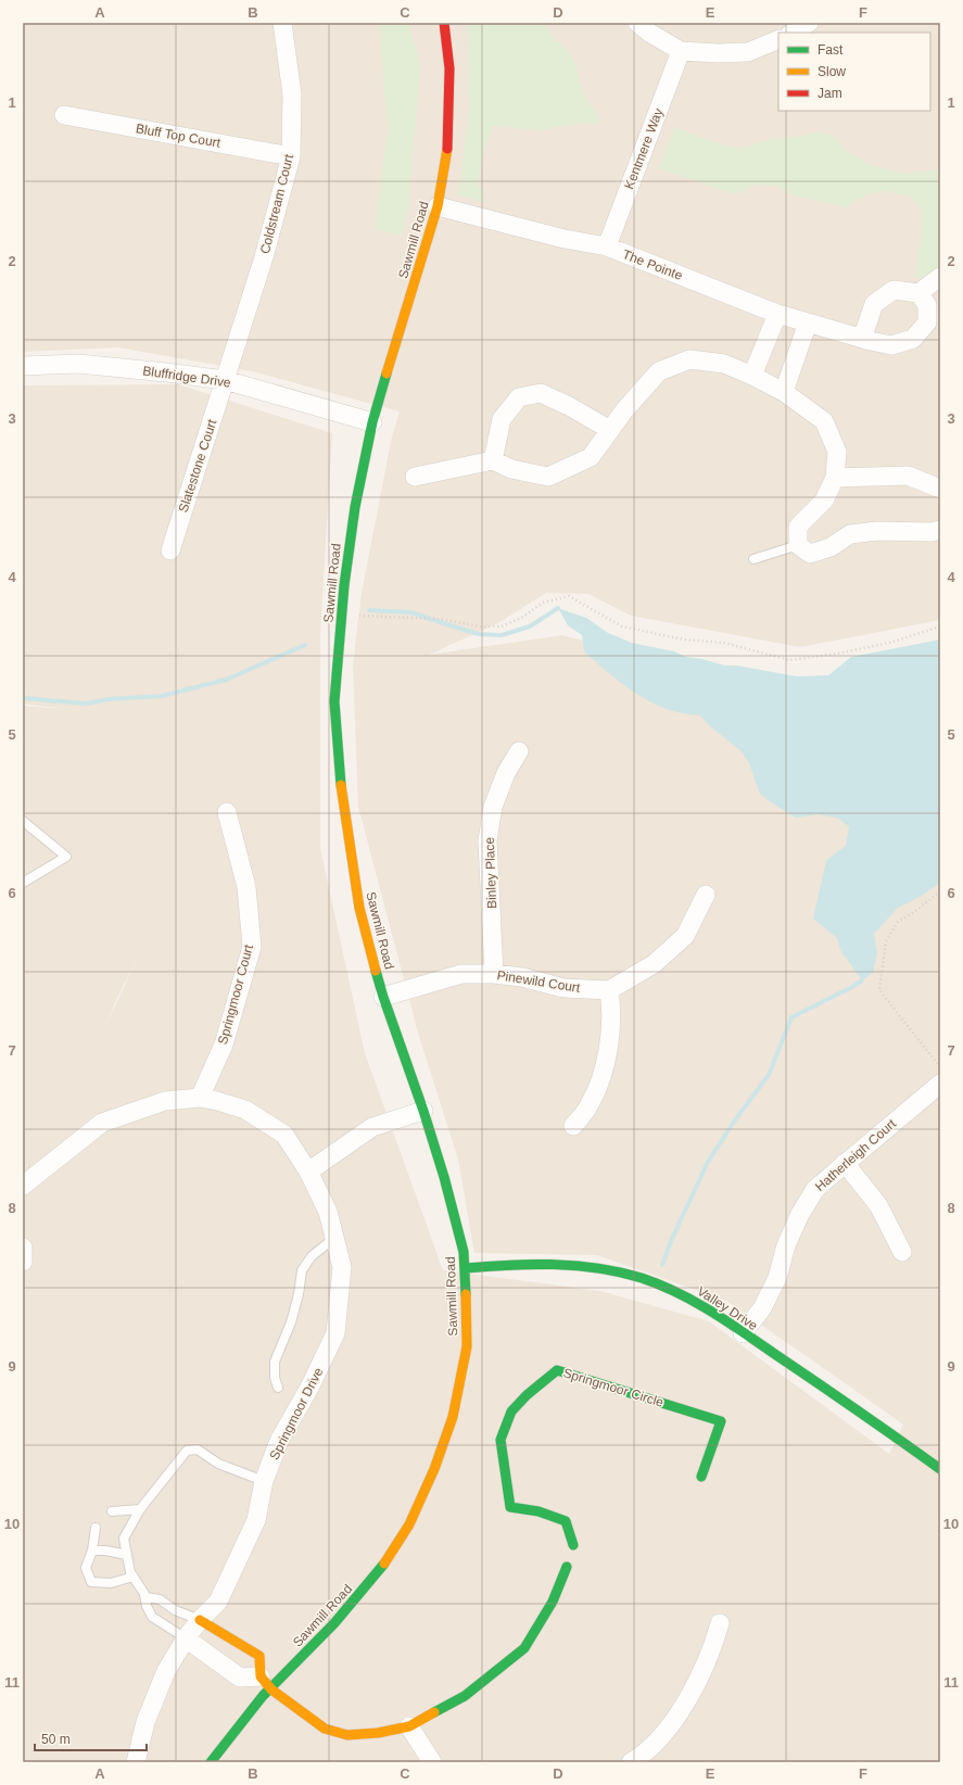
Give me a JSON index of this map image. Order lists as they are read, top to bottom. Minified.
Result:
{"streets":{"street":["Bluff Top Court","Kentmere Way","Coldstream Court","Sawmill Road","The Pointe","Bluffridge Drive","Slatestone Court","Binley Place","Pinewild Court","Springmoor Court","Hatherleigh Court","Valley Drive","Springmoor Circle","Springmoor Drive"]},"crossings":[["Bluff Top Court","Coldstream Court"],["Kentmere Way","The Pointe"],["Coldstream Court","Bluffridge Drive"],["Coldstream Court","Slatestone Court"],["Sawmill Road","The Pointe"],["Sawmill Road","Bluffridge Drive"],["Sawmill Road","Pinewild Court"],["Sawmill Road","Valley Drive"],["Bluffridge Drive","Slatestone Court"],["Binley Place","Pinewild Court"],["Springmoor Court","Springmoor Drive"],["Hatherleigh Court","Valley Drive"]],"legend":["Fast","Slow","Jam"],"scale_bar":"50 m","grid":{"columns":["A","B","C","D","E","F"],"rows":["1","2","3","4","5","6","7","8","9","10","11"]}}
